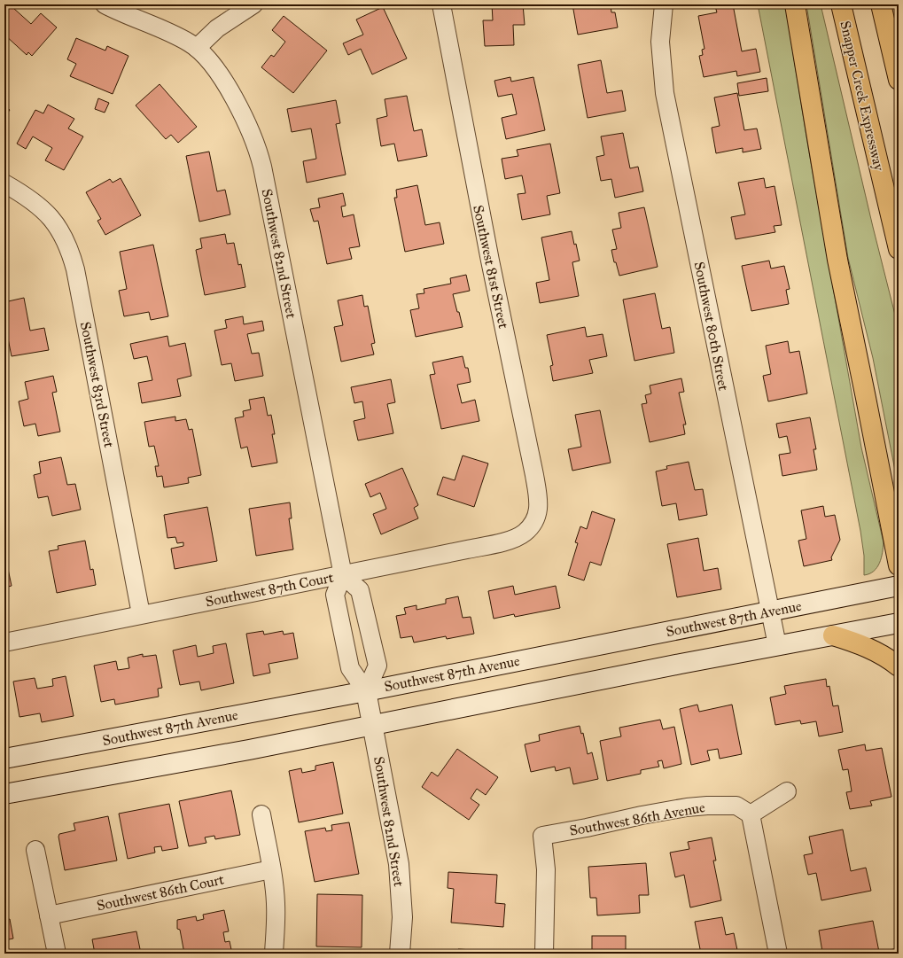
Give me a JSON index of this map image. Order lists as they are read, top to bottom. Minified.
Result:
{"streets":{"highway":["Snapper Creek Expressway"],"main road":["Southwest 82nd Street","Southwest 87th Avenue"],"street":["Southwest 81st Street","Southwest 80th Street","Southwest 83rd Street","Southwest 87th Court","Southwest 86th Avenue","Southwest 86th Court"]},"crossings":[["Southwest 82nd Street","Southwest 87th Court"],["Southwest 82nd Street","Southwest 87th Avenue"],["Southwest 81st Street","Southwest 87th Court"],["Southwest 80th Street","Southwest 87th Avenue"],["Southwest 83rd Street","Southwest 87th Court"]]}
